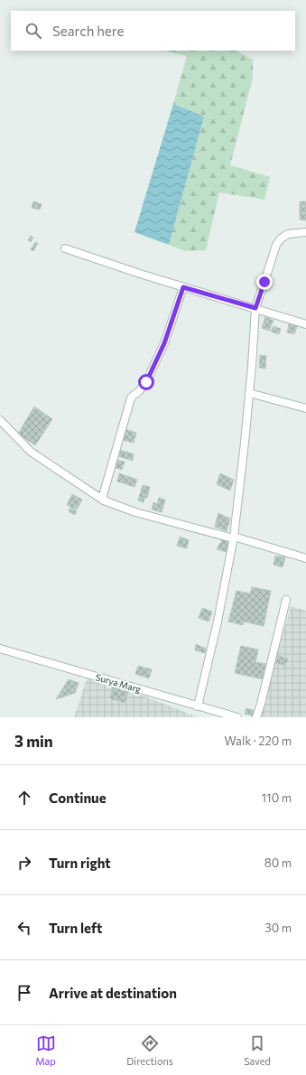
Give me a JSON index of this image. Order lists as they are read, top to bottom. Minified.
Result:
{"streets":{"street":["Surya Marg"]},"page":{"search":"Search here","heading":["3 min","Walk · 220 m"],"list":[["Continue","110 m"],["Turn right","80 m"],["Turn left","30 m"],"Arrive at destination"],"nav":["Map","Directions","Saved"]}}
